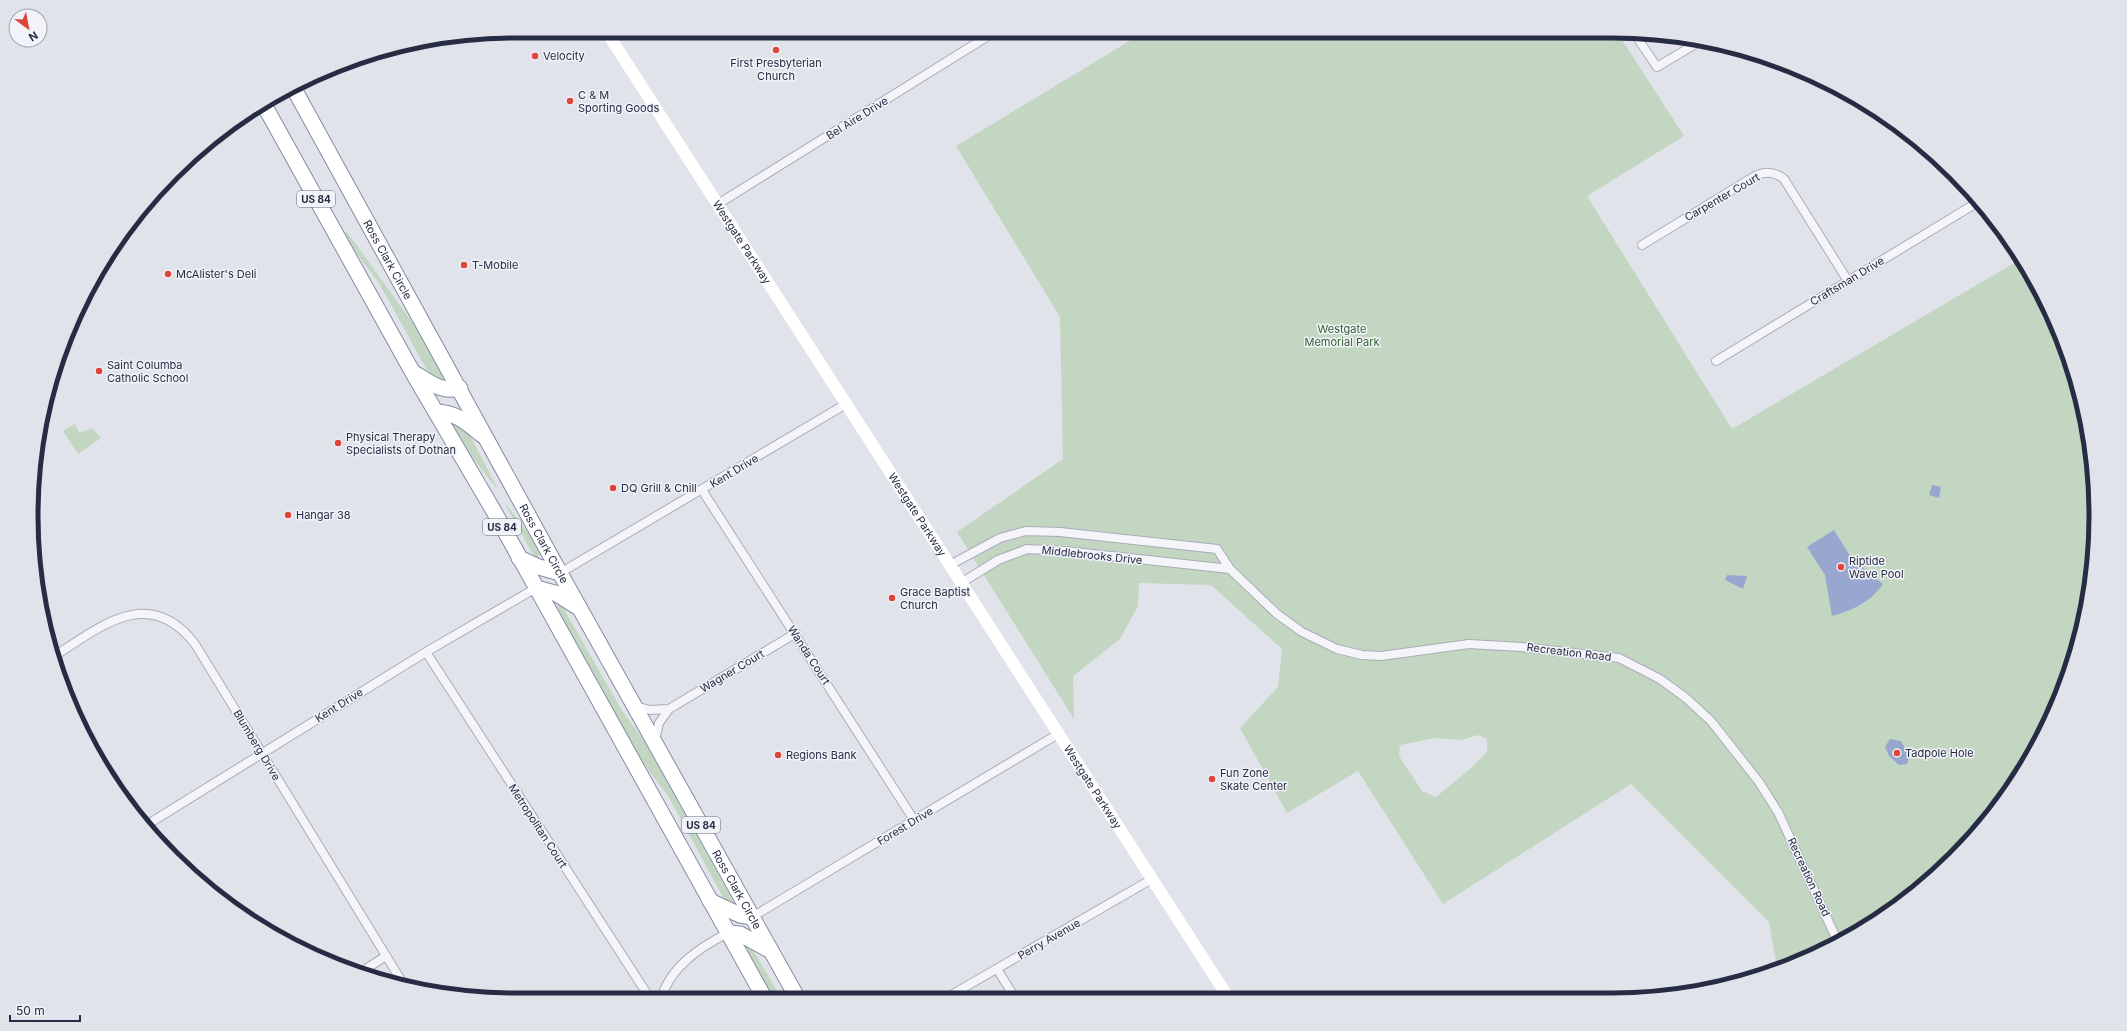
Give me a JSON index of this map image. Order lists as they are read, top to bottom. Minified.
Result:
{"streets":{"highway":["US 84","Ross Clark Circle"],"main road":["Westgate Parkway"],"street":["Bel Aire Drive","Carpenter Court","Craftsman Drive","Kent Drive","Middlebrooks Drive","Recreation Road","Wanda Court","Wagner Court","Blumberg Drive","Metropolitan Court","Forest Drive","Perry Avenue"]},"crossings":[["Bel Aire Drive","Westgate Parkway"],["Carpenter Court","Craftsman Drive"],["US 84","Kent Drive"],["Westgate Parkway","Kent Drive"],["Westgate Parkway","Middlebrooks Drive"],["Westgate Parkway","Forest Drive"],["Westgate Parkway","Perry Avenue"],["Ross Clark Circle","Kent Drive"],["Ross Clark Circle","Wagner Court"],["Ross Clark Circle","Forest Drive"],["Kent Drive","Wanda Court"],["Kent Drive","Blumberg Drive"],["Kent Drive","Metropolitan Court"],["Middlebrooks Drive","Recreation Road"],["Wanda Court","Wagner Court"],["Wanda Court","Forest Drive"]],"parks":["Westgate Memorial Park"],"places":["First Presbyterian Church","Velocity","C & M Sporting Goods","T-Mobile","McAlister's Deli","Saint Columba Catholic School","Physical Therapy Specialists of Dothan","DQ Grill & Chill","Hangar 38","Riptide Wave Pool","Grace Baptist Church","Tadpole Hole","Regions Bank","Fun Zone Skate Center"],"scale_bar":"50 m","north":"bottom right"}
